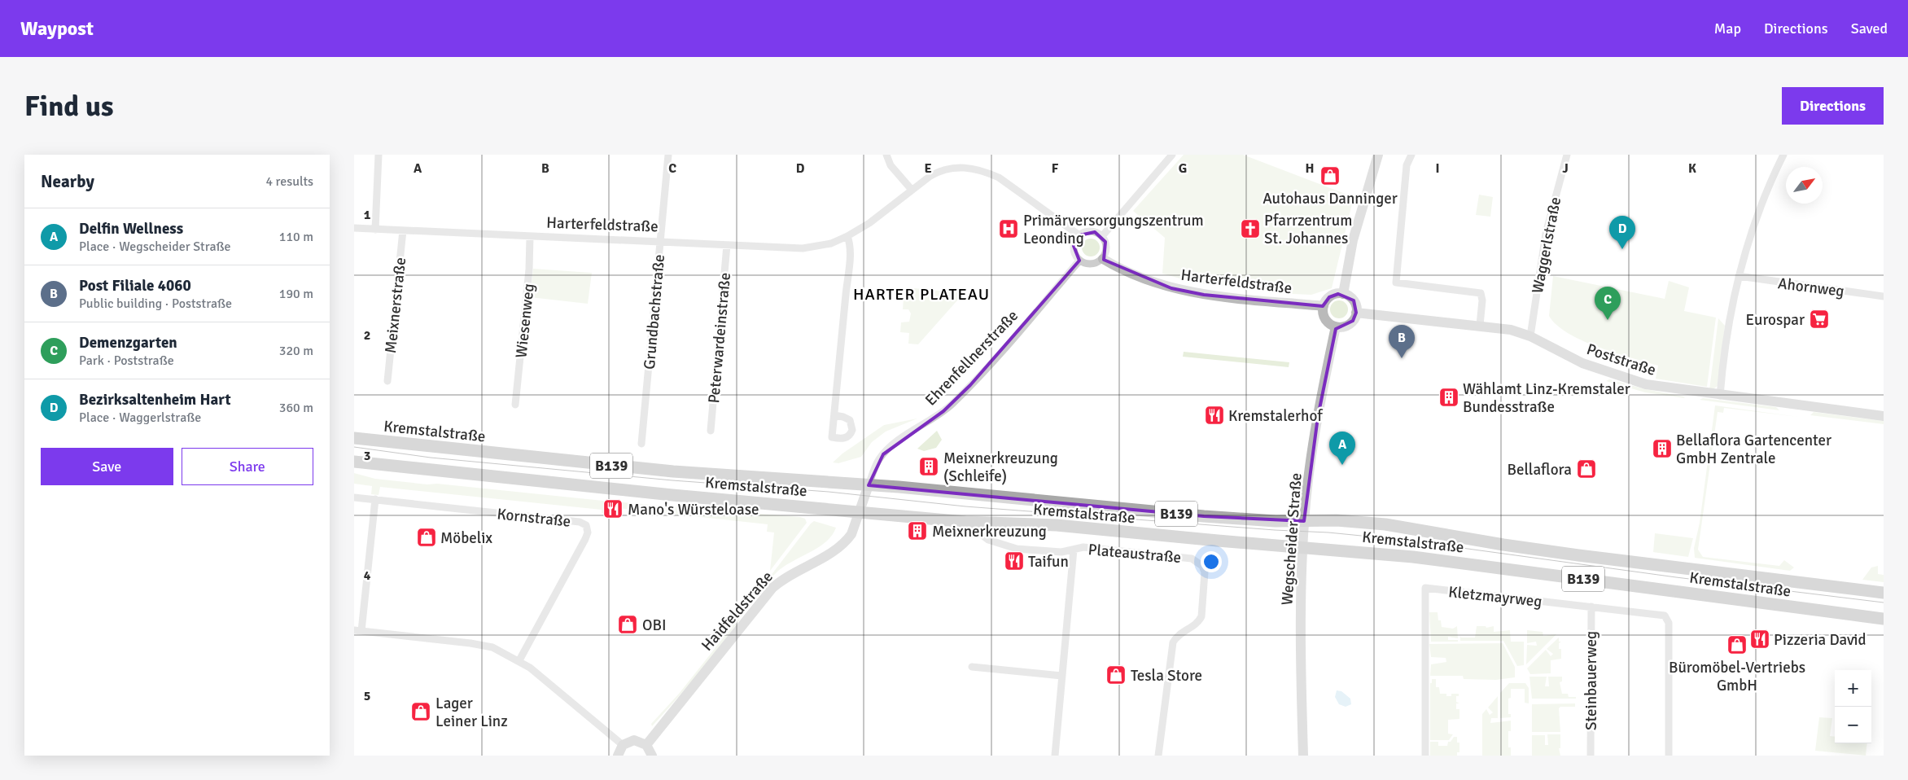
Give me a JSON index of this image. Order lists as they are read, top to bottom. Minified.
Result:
{"streets":{"main road":["Kremstalstraße","B139"],"street":["Harterfeldstraße","Waggerlstraße","Ahornweg","Meixnerstraße","Grundbachstraße","Wiesenweg","Peterwardeinstraße","Ehrenfellnerstraße","Poststraße","Kornstraße","Wegscheider Straße","Plateaustraße","Kletzmayrweg","Haidfeldstraße","Steinbauerweg"]},"crossings":[["Harterfeldstraße","Meixnerstraße"],["Harterfeldstraße","Grundbachstraße"],["Harterfeldstraße","Wiesenweg"],["Harterfeldstraße","Peterwardeinstraße"],["Harterfeldstraße","Ehrenfellnerstraße"],["Harterfeldstraße","Poststraße"],["Harterfeldstraße","Wegscheider Straße"],["Waggerlstraße","Poststraße"],["Ehrenfellnerstraße","Kremstalstraße"],["Ehrenfellnerstraße","Haidfeldstraße"],["Poststraße","Wegscheider Straße"],["Kremstalstraße","Wegscheider Straße"],["Kremstalstraße","Plateaustraße"],["Kremstalstraße","Haidfeldstraße"],["Kletzmayrweg","Steinbauerweg"]],"districts":["HARTER PLATEAU"],"places":{"shop":["Autohaus Danninger","Bellaflora","Möbelix","OBI","Büromöbel-Vertriebs GmbH","Tesla Store","Lager Leiner Linz"],"hospital":["Primärversorgungszentrum Leonding"],"church":["Pfarrzentrum St. Johannes"],"supermarket":["Eurospar"],"building":["Wählamt Linz-Kremstaler Bundesstraße","Bellaflora Gartencenter GmbH Zentrale","Meixnerkreuzung (Schleife)","Meixnerkreuzung"],"restaurant":["Kremstalerhof","Mano's Würsteloase","Taifun","Pizzeria David"]},"north":"top right","page":{"header":"Waypost","nav":["Map","Directions","Saved"],"buttons":["Directions",["Save","Share"]],"title":"Find us","heading":["Nearby","4 results"],"list":[{"mark":"A","name":"Delfin Wellness","note":"Place · Wegscheider Straße","value":"110 m"},{"mark":"B","name":"Post Filiale 4060","note":"Public building · Poststraße","value":"190 m"},{"mark":"C","name":"Demenzgarten","note":"Park · Poststraße","value":"320 m"},{"mark":"D","name":"Bezirksaltenheim Hart","note":"Place · Waggerlstraße","value":"360 m"}],"pins":["D","C","B","A"],"map_buttons":["+","−"]},"grid":{"columns":["A","B","C","D","E","F","G","H","I","J","K"],"rows":["1","2","3","4","5"]}}
